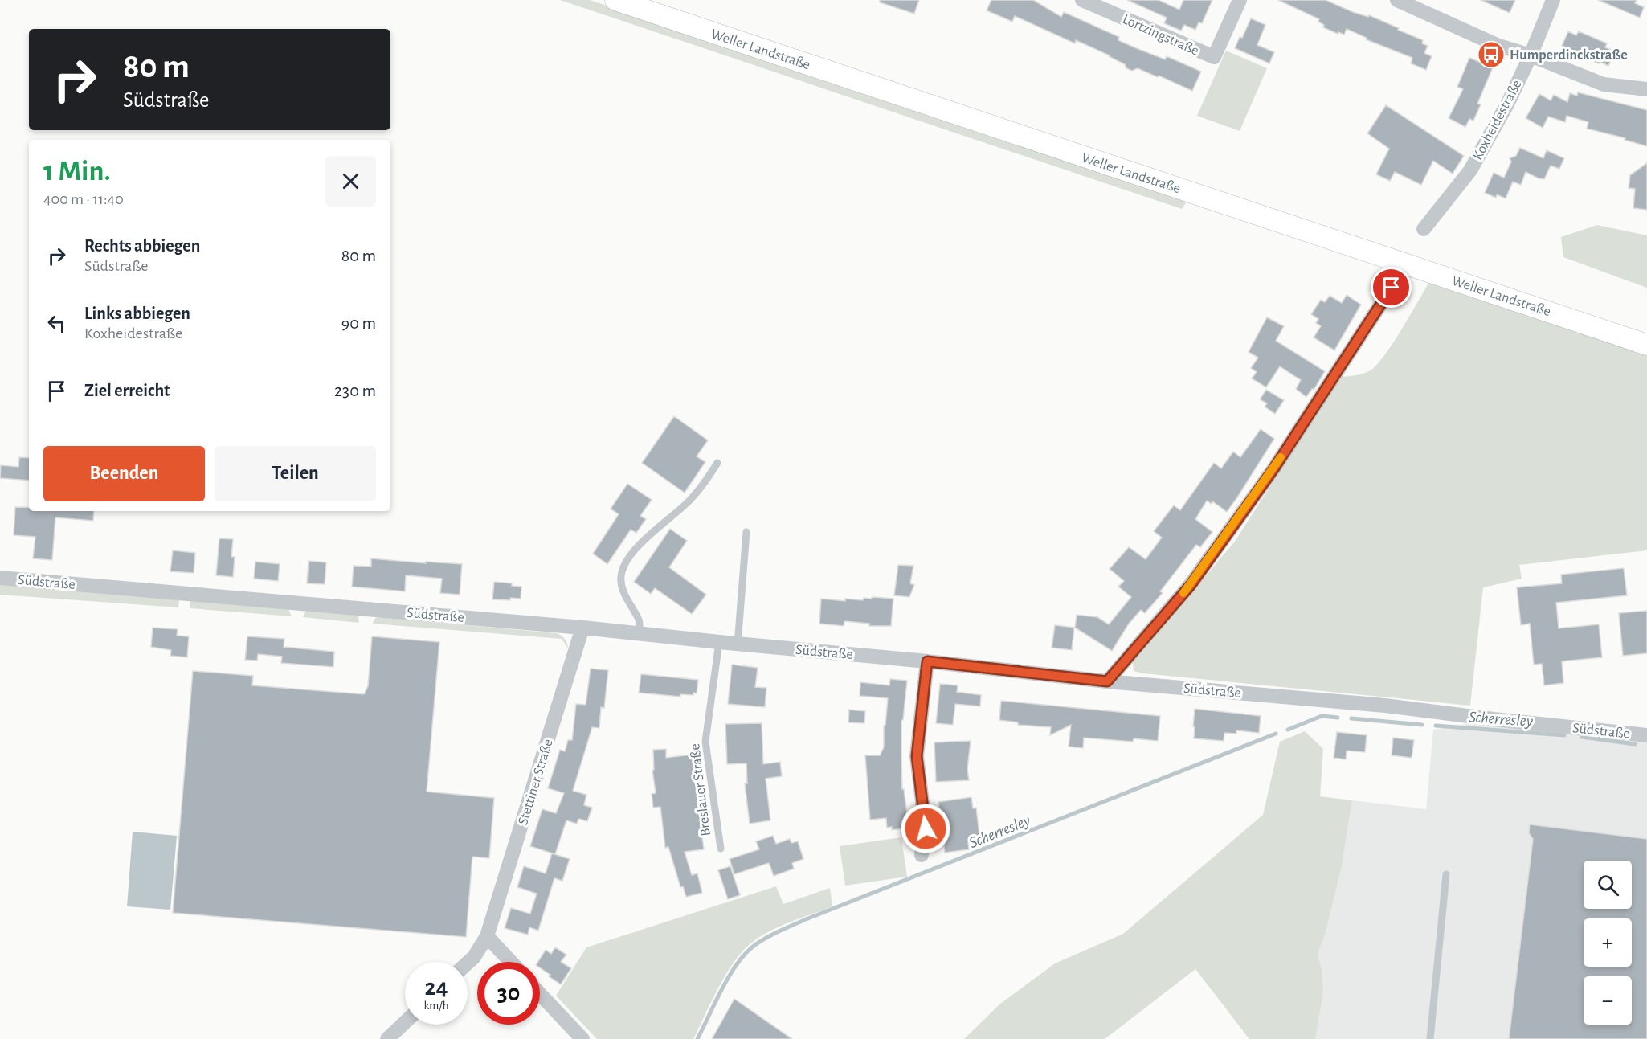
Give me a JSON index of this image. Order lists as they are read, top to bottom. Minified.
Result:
{"streets":{"main road":["Weller Landstraße"],"street":["Lortzingstraße","Koxheidestraße","Südstraße","Stettiner Straße"],"lane":["Breslauer Straße"]},"crossings":[["Südstraße","Stettiner Straße"],["Südstraße","Breslauer Straße"]],"water":["Scherresley"],"places":{"bus stop":["Humperdinckstraße"]},"page":{"turn":["80 m","Südstraße"],"heading":["1 Min.","400 m · 11:40"],"list":[{"name":"Rechts abbiegen","note":"Südstraße","value":"80 m"},{"name":"Links abbiegen","note":"Koxheidestraße","value":"90 m"},{"name":"Ziel erreicht","value":"230 m"}],"buttons":["Beenden","Teilen"],"map_buttons":["+","−"],"speed":"24 km/h","limit":"30"}}
